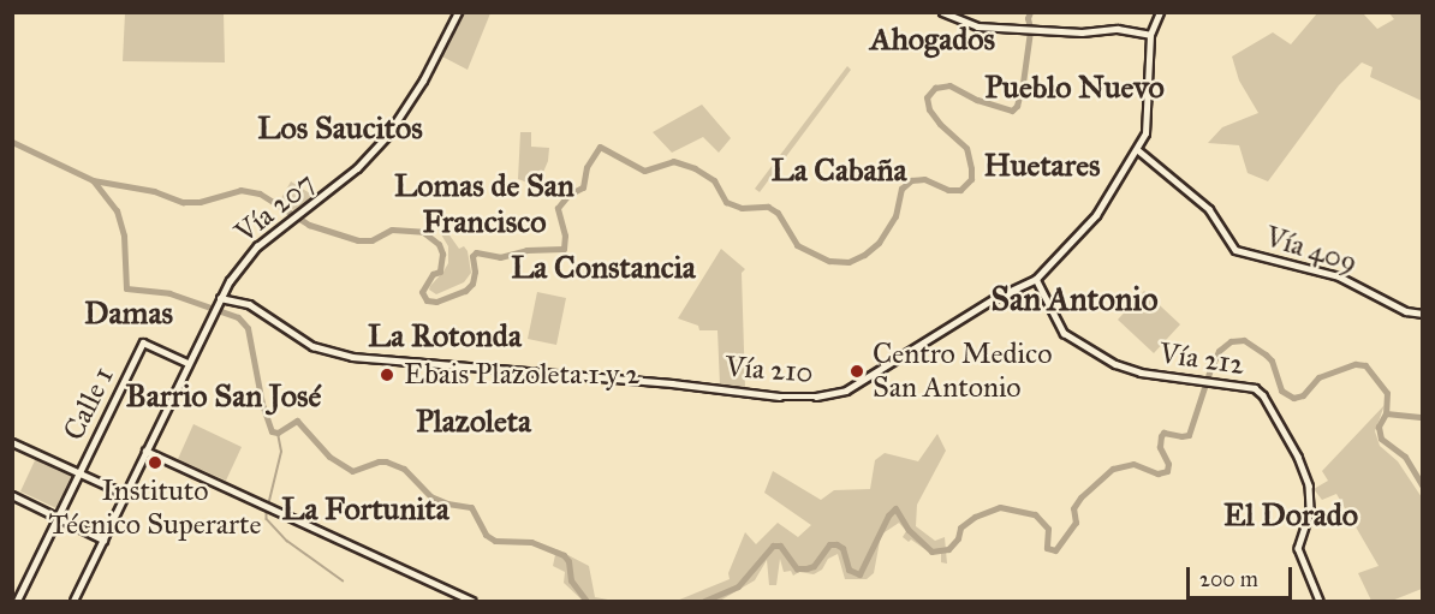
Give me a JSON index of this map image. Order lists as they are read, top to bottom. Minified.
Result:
{"streets":{"main road":["Vía 207","Vía 409","Vía 212","Vía 210","Calle 1"]},"crossings":[["Vía 207","Vía 210"],["Vía 207","Calle 1"],["Vía 409","Vía 210"],["Vía 212","Vía 210"]],"districts":["Ahogados","Pueblo Nuevo","Los Saucitos","Huetares","La Cabaña","Lomas de San Francisco","La Constancia","San Antonio","Damas","La Rotonda","Barrio San José","Plazoleta","La Fortunita","El Dorado"],"places":["Centro Medico San Antonio","Ebais Plazoleta 1 y 2","Instituto Técnico Superarte"],"scale_bar":"200 m"}
